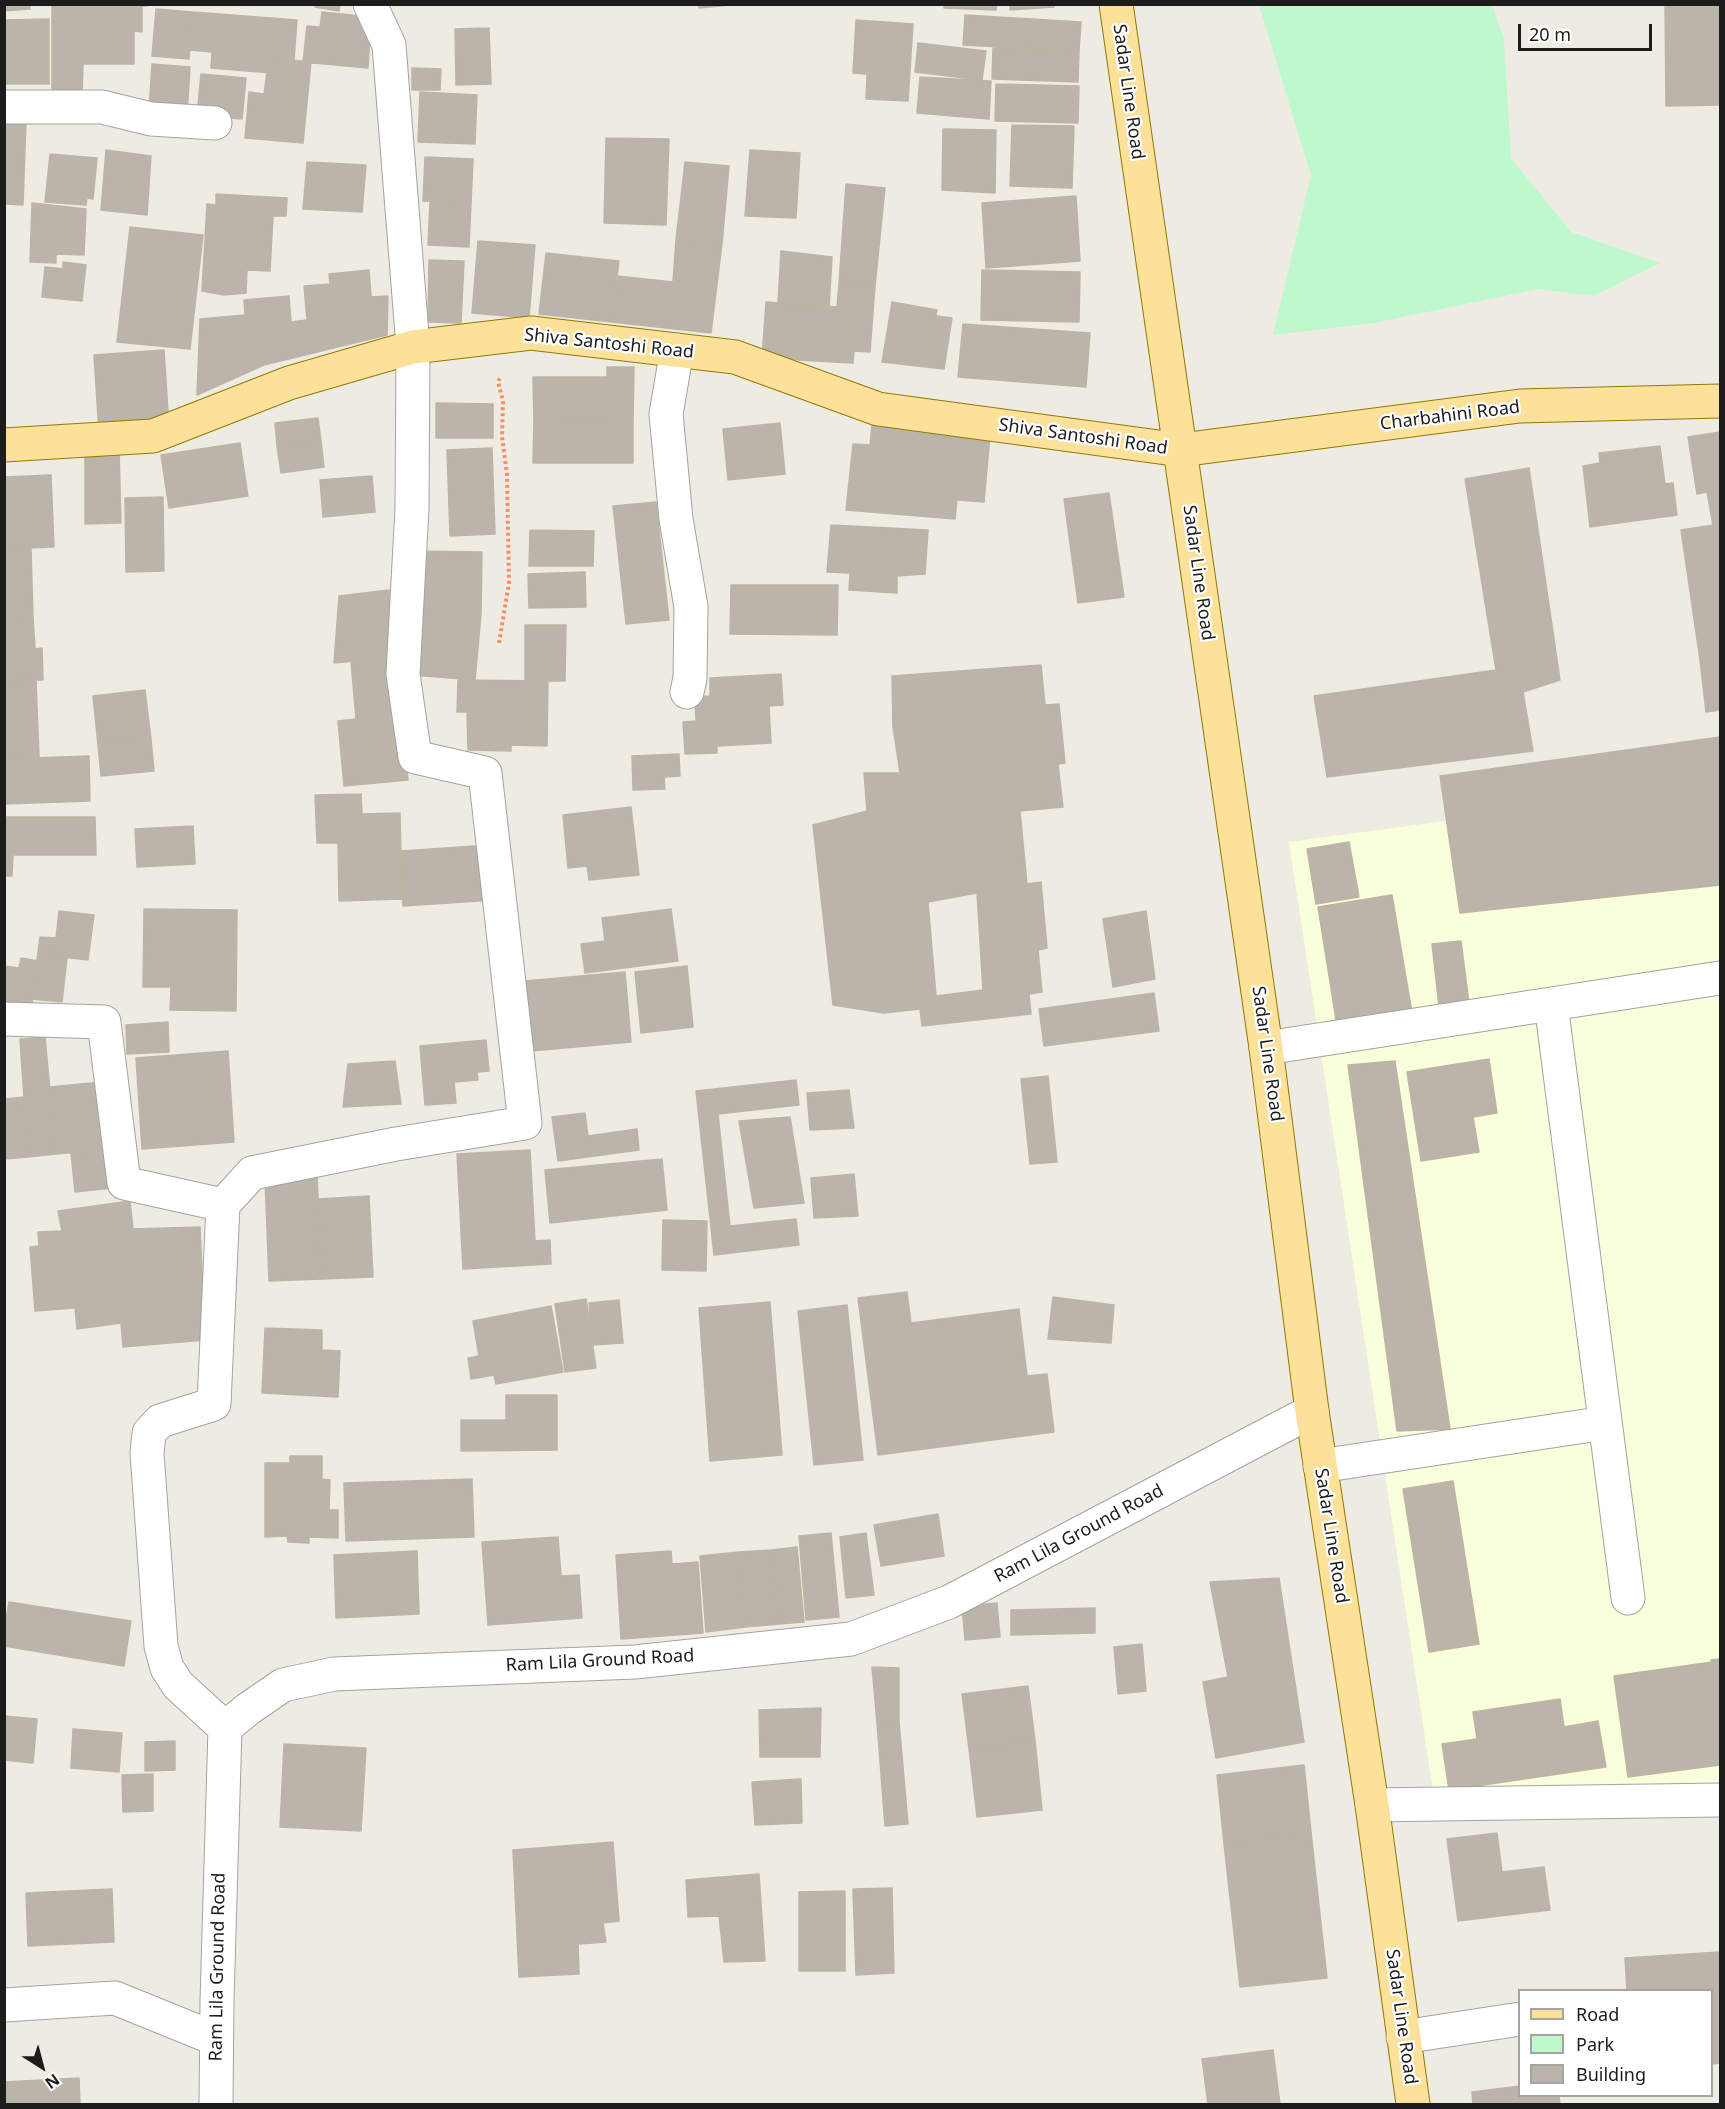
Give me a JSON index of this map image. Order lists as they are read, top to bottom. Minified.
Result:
{"streets":{"main road":["Sadar Line Road","Shiva Santoshi Road","Charbahini Road"],"street":["Ram Lila Ground Road"]},"crossings":[["Sadar Line Road","Shiva Santoshi Road"],["Sadar Line Road","Charbahini Road"],["Sadar Line Road","Ram Lila Ground Road"],["Shiva Santoshi Road","Charbahini Road"]],"legend":["Road","Park","Building"],"scale_bar":"20 m","north":"bottom right"}
